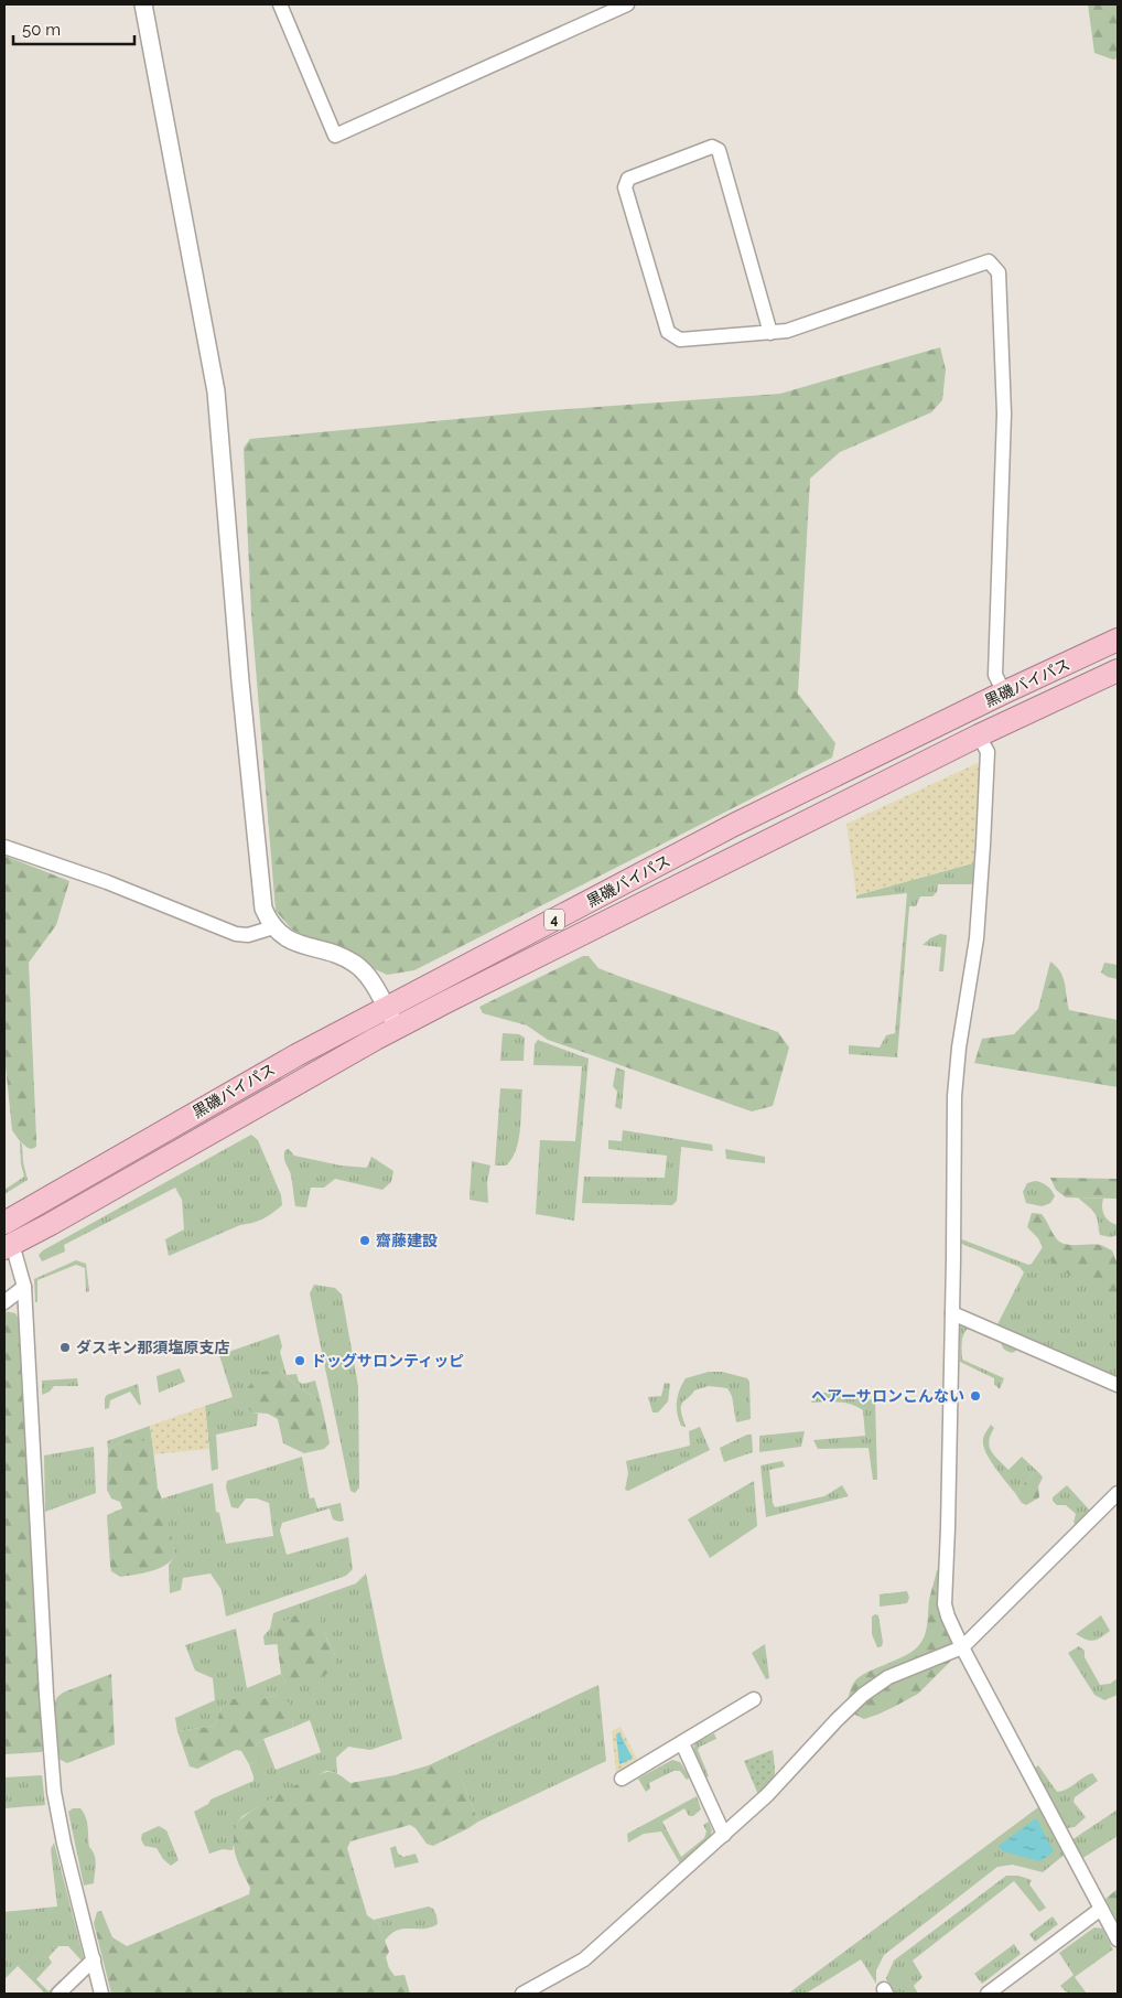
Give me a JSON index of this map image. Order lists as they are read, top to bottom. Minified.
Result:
{"streets":{"highway":["黒磯バイパス","4"]},"places":["齋藤建設","ダスキン那須塩原支店","ドッグサロンティッピ","ヘアーサロンこんない"],"scale_bar":"50 m"}
